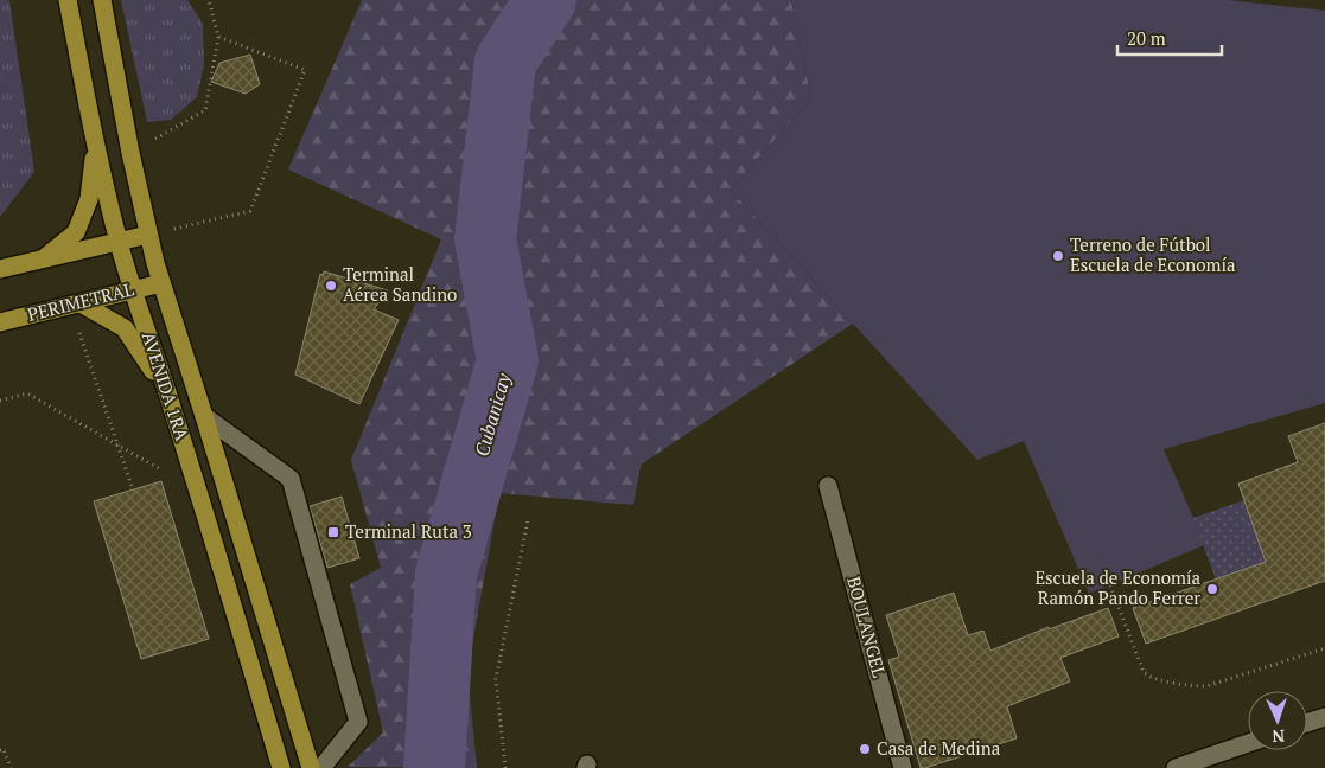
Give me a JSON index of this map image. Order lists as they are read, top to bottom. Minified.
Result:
{"streets":{"main road":["PERIMETRAL","AVENIDA 1RA"],"street":["BOULANGEL"]},"crossings":[["PERIMETRAL","AVENIDA 1RA"]],"water":["Cubanicay"],"places":{"other":["Terreno de Fútbol Escuela de Economía","Terminal Aérea Sandino","Escuela de Economía Ramón Pando Ferrer","Casa de Medina"],"transit":["Terminal Ruta 3"]},"scale_bar":"20 m","north":"bottom"}
